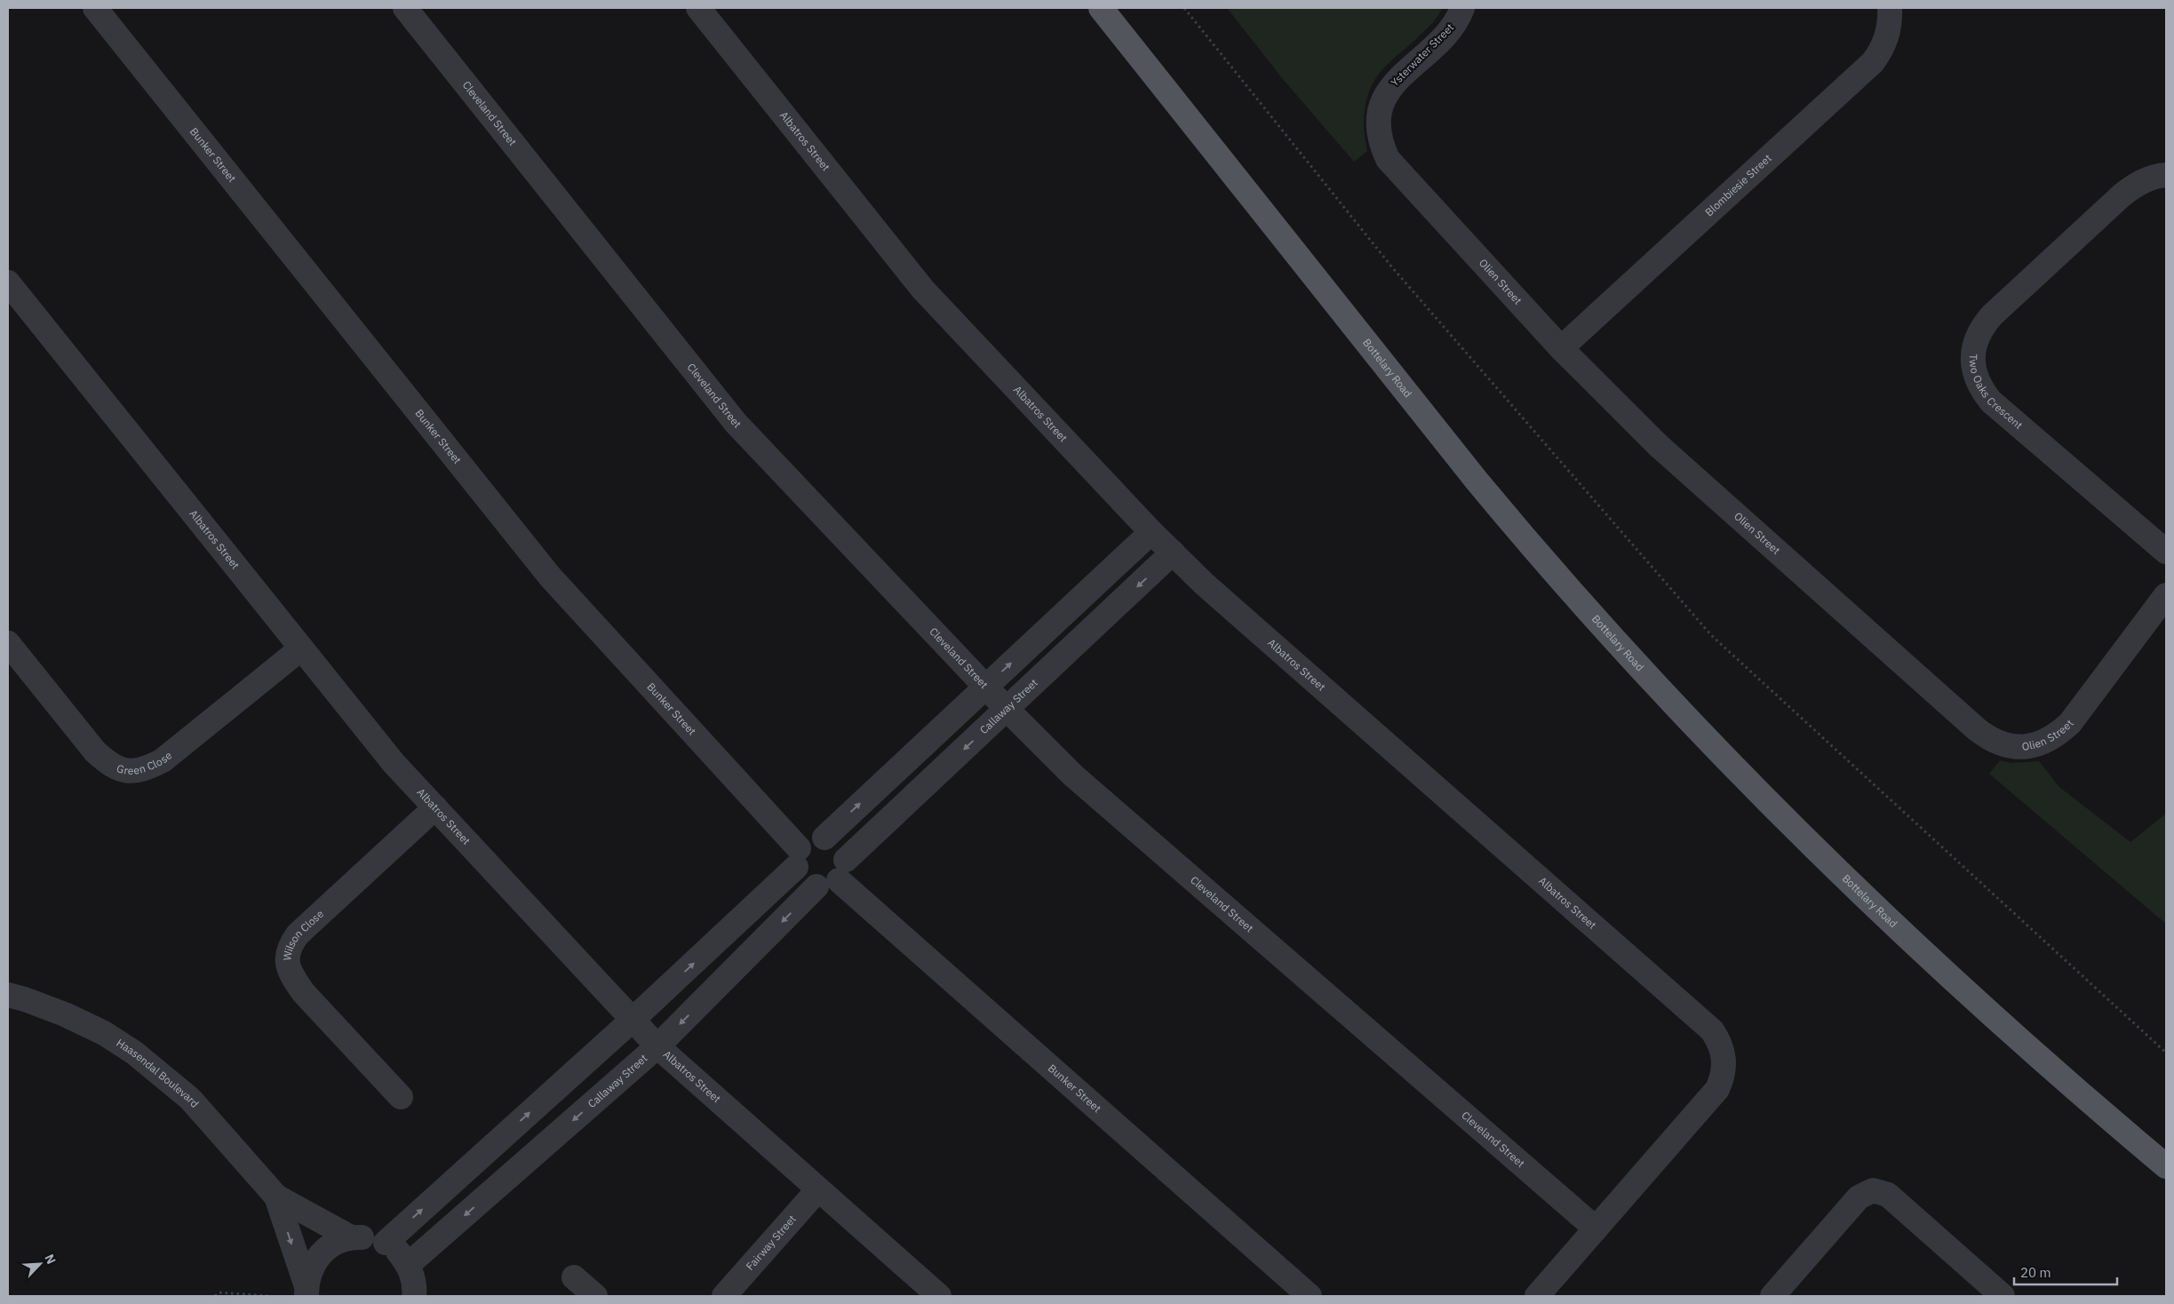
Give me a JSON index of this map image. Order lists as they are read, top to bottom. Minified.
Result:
{"streets":{"main road":["Bottelary Road"],"street":["Ysterwater Street","Cleveland Street","Albatros Street","Bunker Street","Blombiesie Street","Olien Street","Two Oaks Crescent","Callaway Street","Green Close","Wilson Close","Haasendal Boulevard","Fairway Street"]},"crossings":[["Ysterwater Street","Olien Street"],["Cleveland Street","Albatros Street"],["Cleveland Street","Callaway Street"],["Albatros Street","Callaway Street"],["Albatros Street","Green Close"],["Albatros Street","Wilson Close"],["Albatros Street","Fairway Street"],["Bunker Street","Callaway Street"],["Blombiesie Street","Olien Street"]],"scale_bar":"20 m","north":"top right"}
